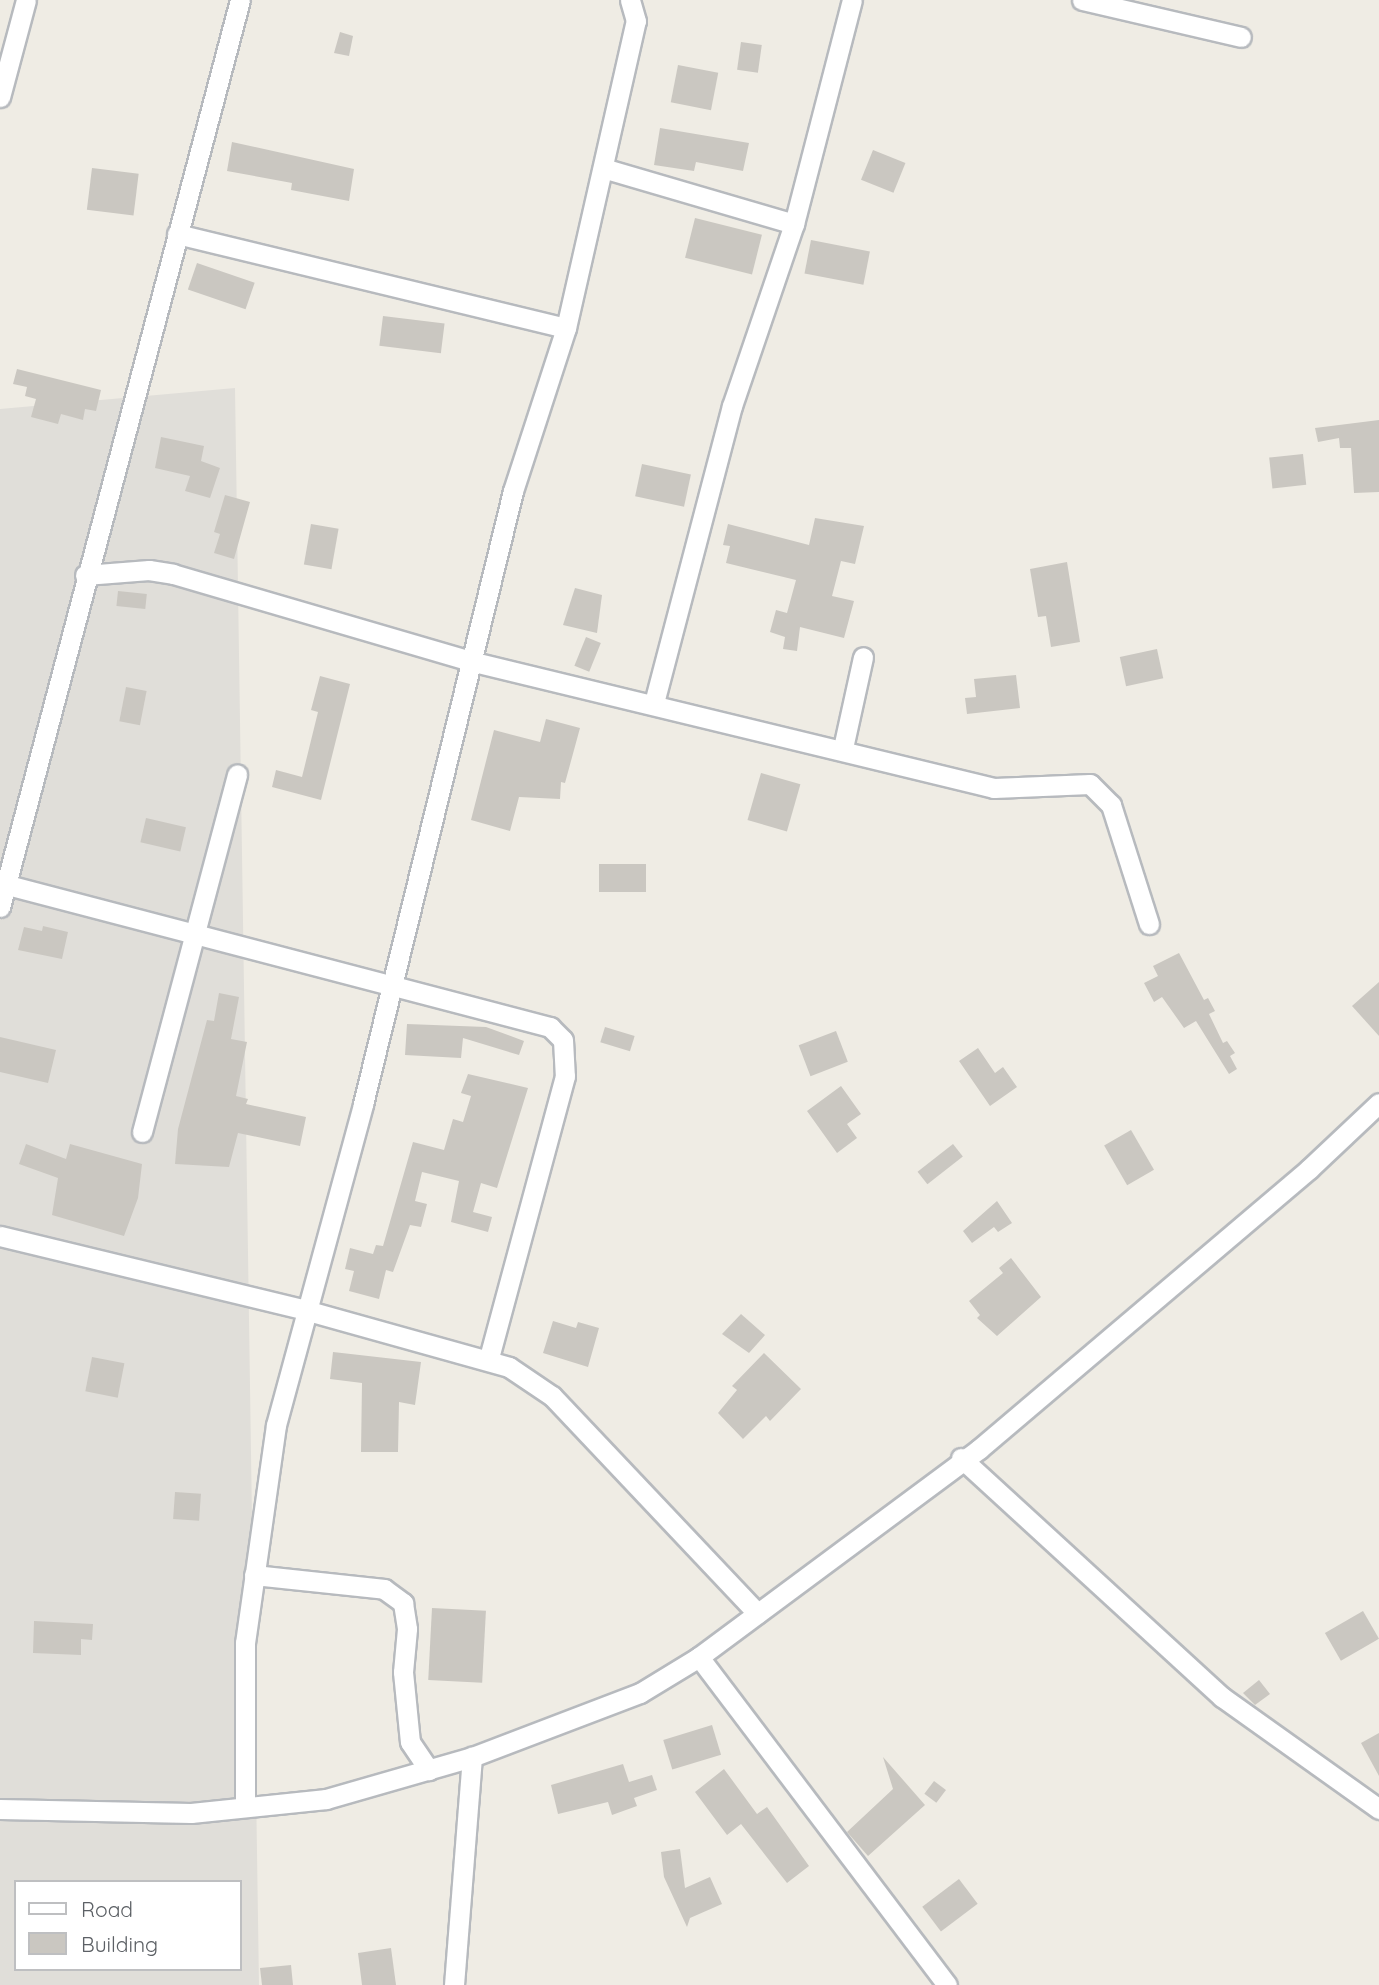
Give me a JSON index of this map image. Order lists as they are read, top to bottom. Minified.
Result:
{"legend":["Road","Building"]}
